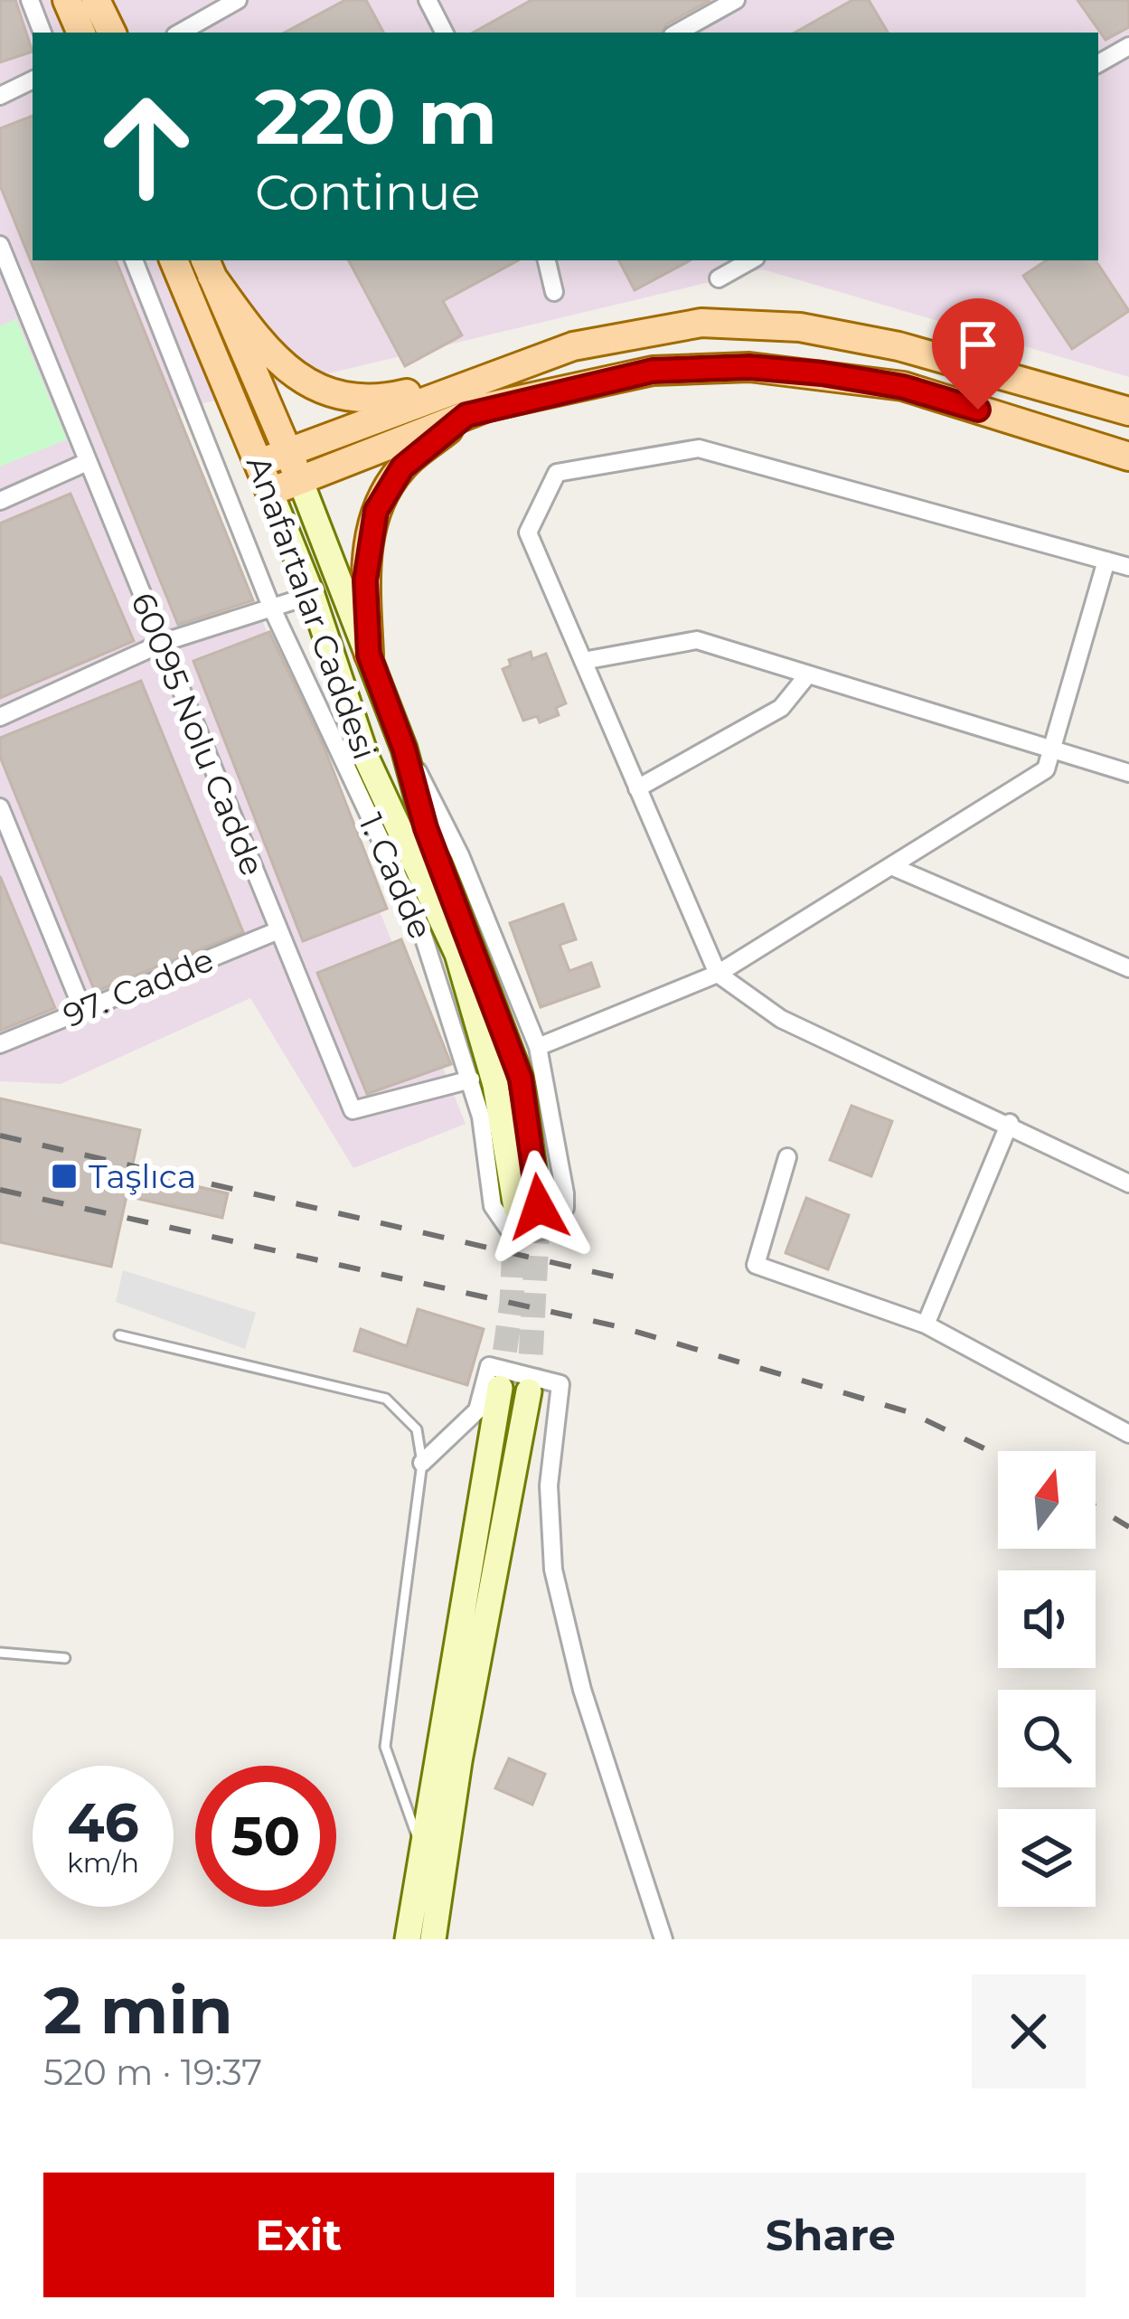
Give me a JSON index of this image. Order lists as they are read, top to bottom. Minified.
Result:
{"streets":{"main road":["Anafartalar Caddesi"],"street":["60095 Nolu Cadde","1. Cadde","97. Cadde"]},"crossings":[["60095 Nolu Cadde","1. Cadde"],["60095 Nolu Cadde","97. Cadde"]],"places":{"transit":["Taşlıca"]},"north":"top","page":{"turn":["220 m","Continue"],"speed":"46 km/h","limit":"50","heading":["2 min","520 m · 19:37"],"buttons":["Exit","Share"]}}
